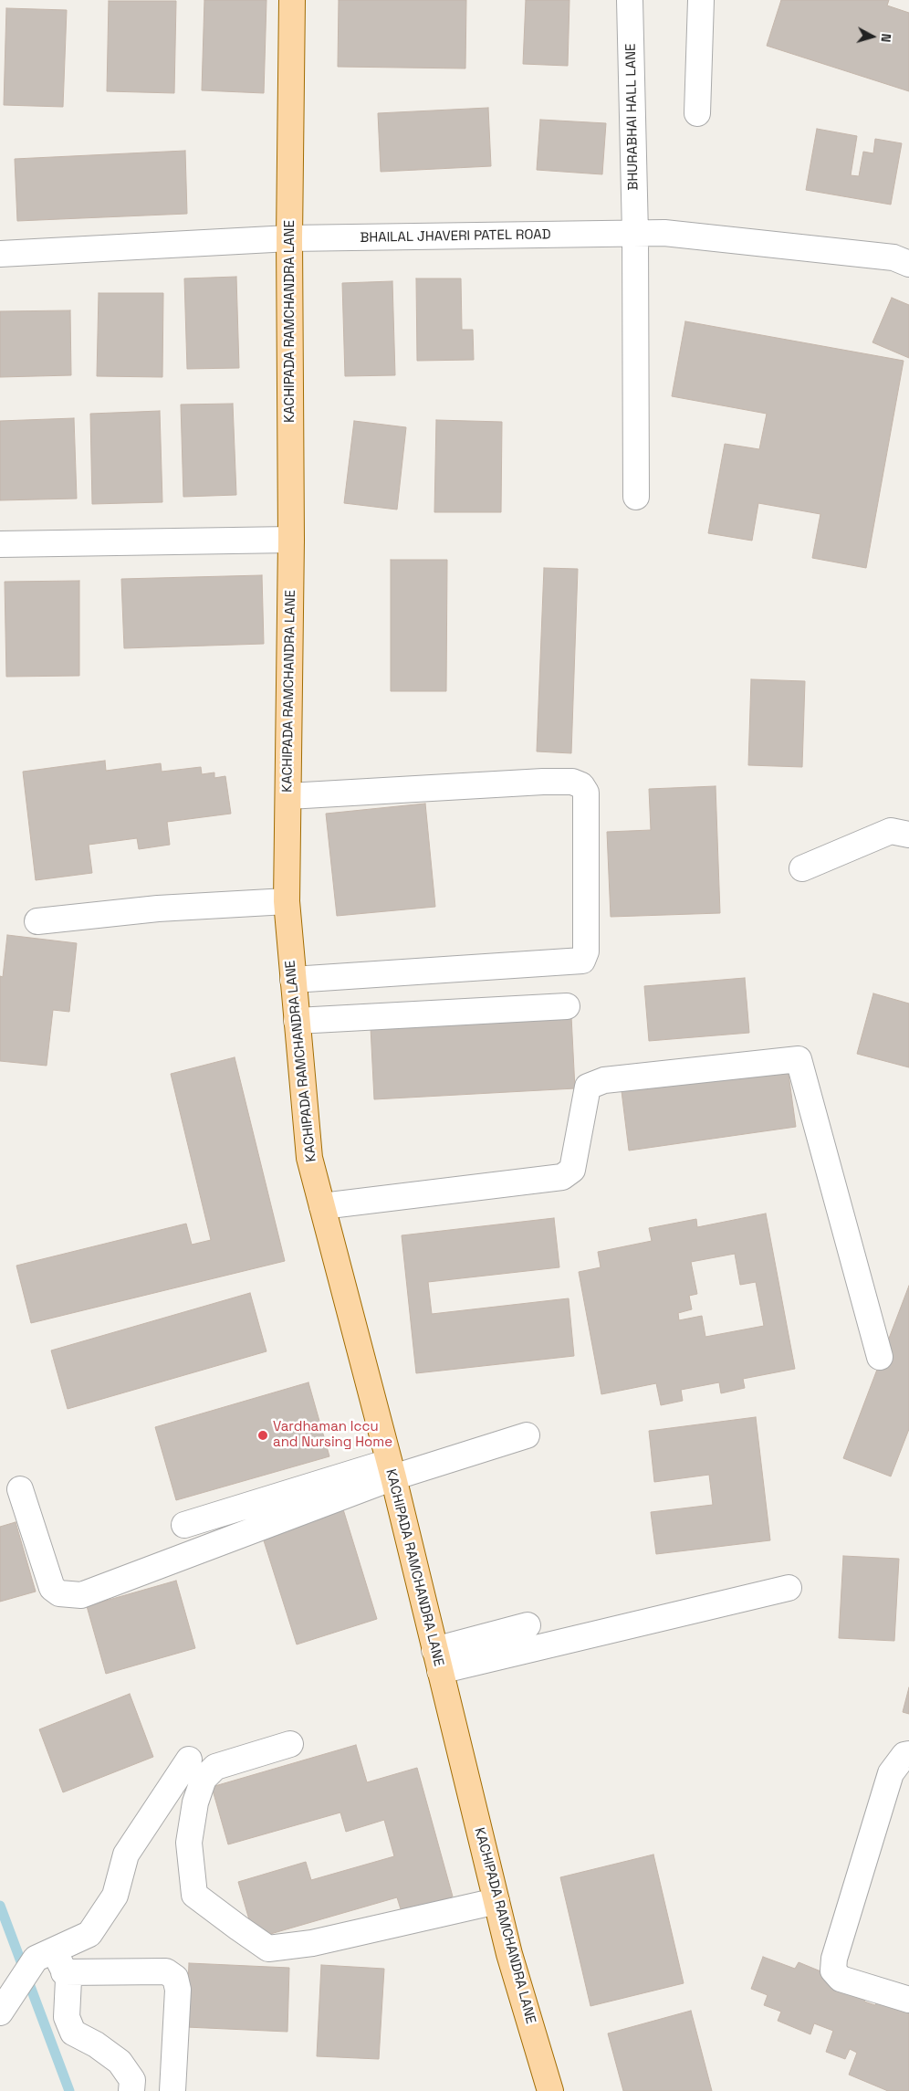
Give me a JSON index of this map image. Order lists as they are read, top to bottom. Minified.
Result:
{"streets":{"main road":["KACHIPADA RAMCHANDRA LANE"],"street":["BHURABHAI HALL LANE","BHAILAL JHAVERI PATEL ROAD"]},"crossings":[["BHURABHAI HALL LANE","BHAILAL JHAVERI PATEL ROAD"],["BHAILAL JHAVERI PATEL ROAD","KACHIPADA RAMCHANDRA LANE"]],"places":["Vardhaman Iccu and Nursing Home"],"north":"right"}
